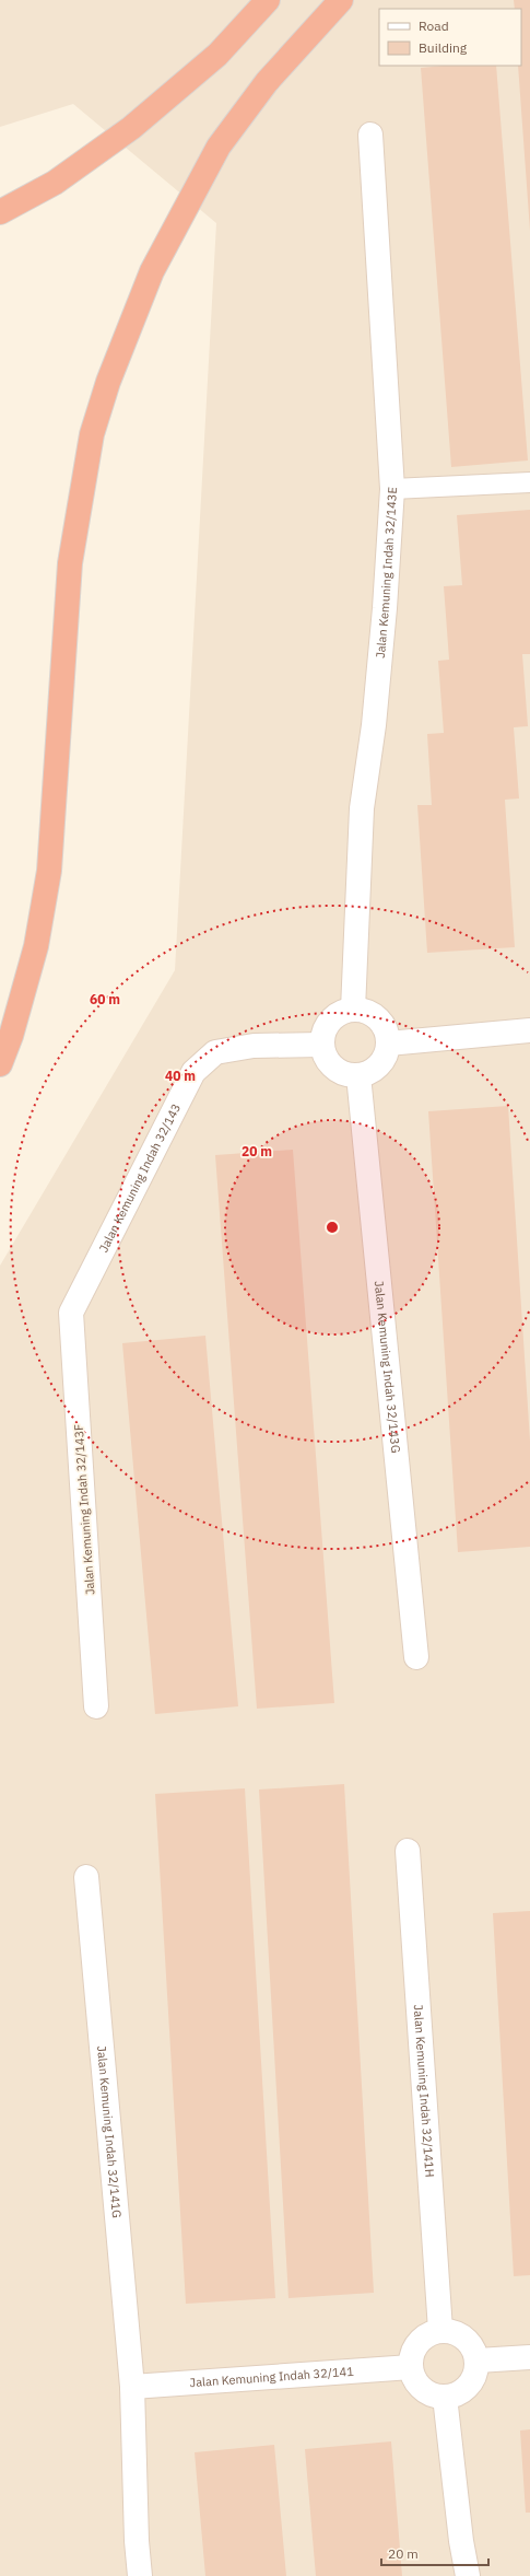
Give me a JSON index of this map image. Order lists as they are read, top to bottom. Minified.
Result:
{"streets":{"street":["Jalan Kemuning Indah 32/143E","Jalan Kemuning Indah 32/143","Jalan Kemuning Indah 32/143G","Jalan Kemuning Indah 32/143F","Jalan Kemuning Indah 32/141H","Jalan Kemuning Indah 32/141G","Jalan Kemuning Indah 32/141"]},"crossings":[["Jalan Kemuning Indah 32/143E","Jalan Kemuning Indah 32/143"],["Jalan Kemuning Indah 32/143E","Jalan Kemuning Indah 32/143G"],["Jalan Kemuning Indah 32/143","Jalan Kemuning Indah 32/143G"],["Jalan Kemuning Indah 32/143","Jalan Kemuning Indah 32/143F"],["Jalan Kemuning Indah 32/141H","Jalan Kemuning Indah 32/141"],["Jalan Kemuning Indah 32/141G","Jalan Kemuning Indah 32/141"]],"legend":["Road","Building"],"scale_bar":"20 m","rings":["60 m","40 m","20 m"]}
